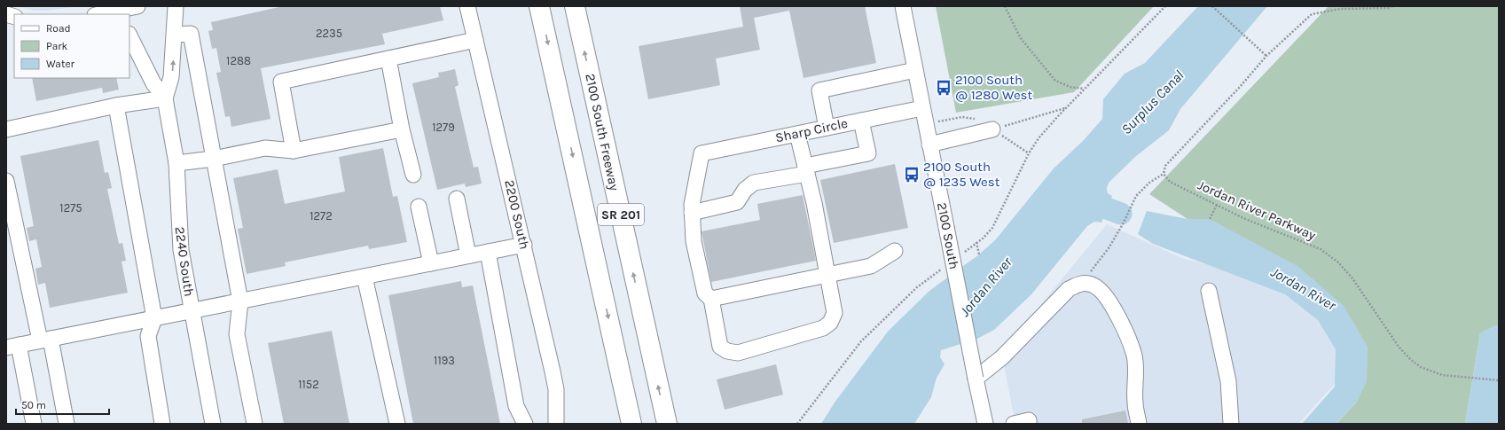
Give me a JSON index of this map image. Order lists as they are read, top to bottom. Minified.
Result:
{"streets":{"highway":["2100 South Freeway","SR 201"],"street":["Sharp Circle","2200 South","2100 South","2240 South"],"path":["Jordan River Parkway"]},"crossings":[["Sharp Circle","2100 South"]],"water":["Surplus Canal","Jordan River"],"places":{"bus stop":["2100 South @ 1280 West","2100 South @ 1235 West"]},"house_numbers":["2235","1288","1279","1275","1272","1193","1152"],"legend":["Road","Park","Water"],"scale_bar":"50 m"}
